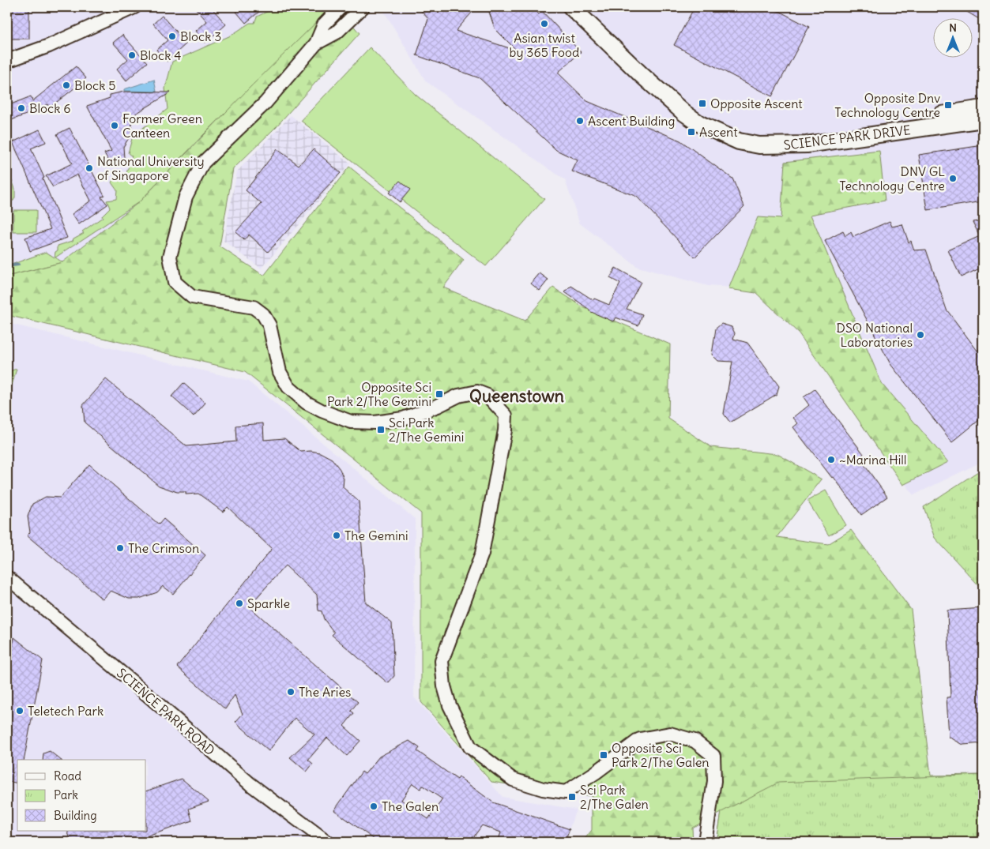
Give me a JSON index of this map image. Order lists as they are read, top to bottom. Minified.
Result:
{"streets":{"main road":["SCIENCE PARK DRIVE"],"street":["SCIENCE PARK ROAD"]},"districts":["Queenstown"],"places":{"other":["Asian twist by 365 Food","Block 3","Block 4","Block 5","Block 6","Ascent Building","Former Green Canteen","National University of Singapore","DNV GL Technology Centre","DSO National Laboratories","~Marina Hill","The Gemini","The Crimson","Sparkle","The Aries","Teletech Park","The Galen"],"transit":["Opposite Ascent","Opposite Dnv Technology Centre","Ascent","Opposite Sci Park 2/The Gemini","Sci Park 2/The Gemini","Opposite Sci Park 2/The Galen","Sci Park 2/The Galen"]},"legend":["Road","Park","Building"],"north":"top"}
